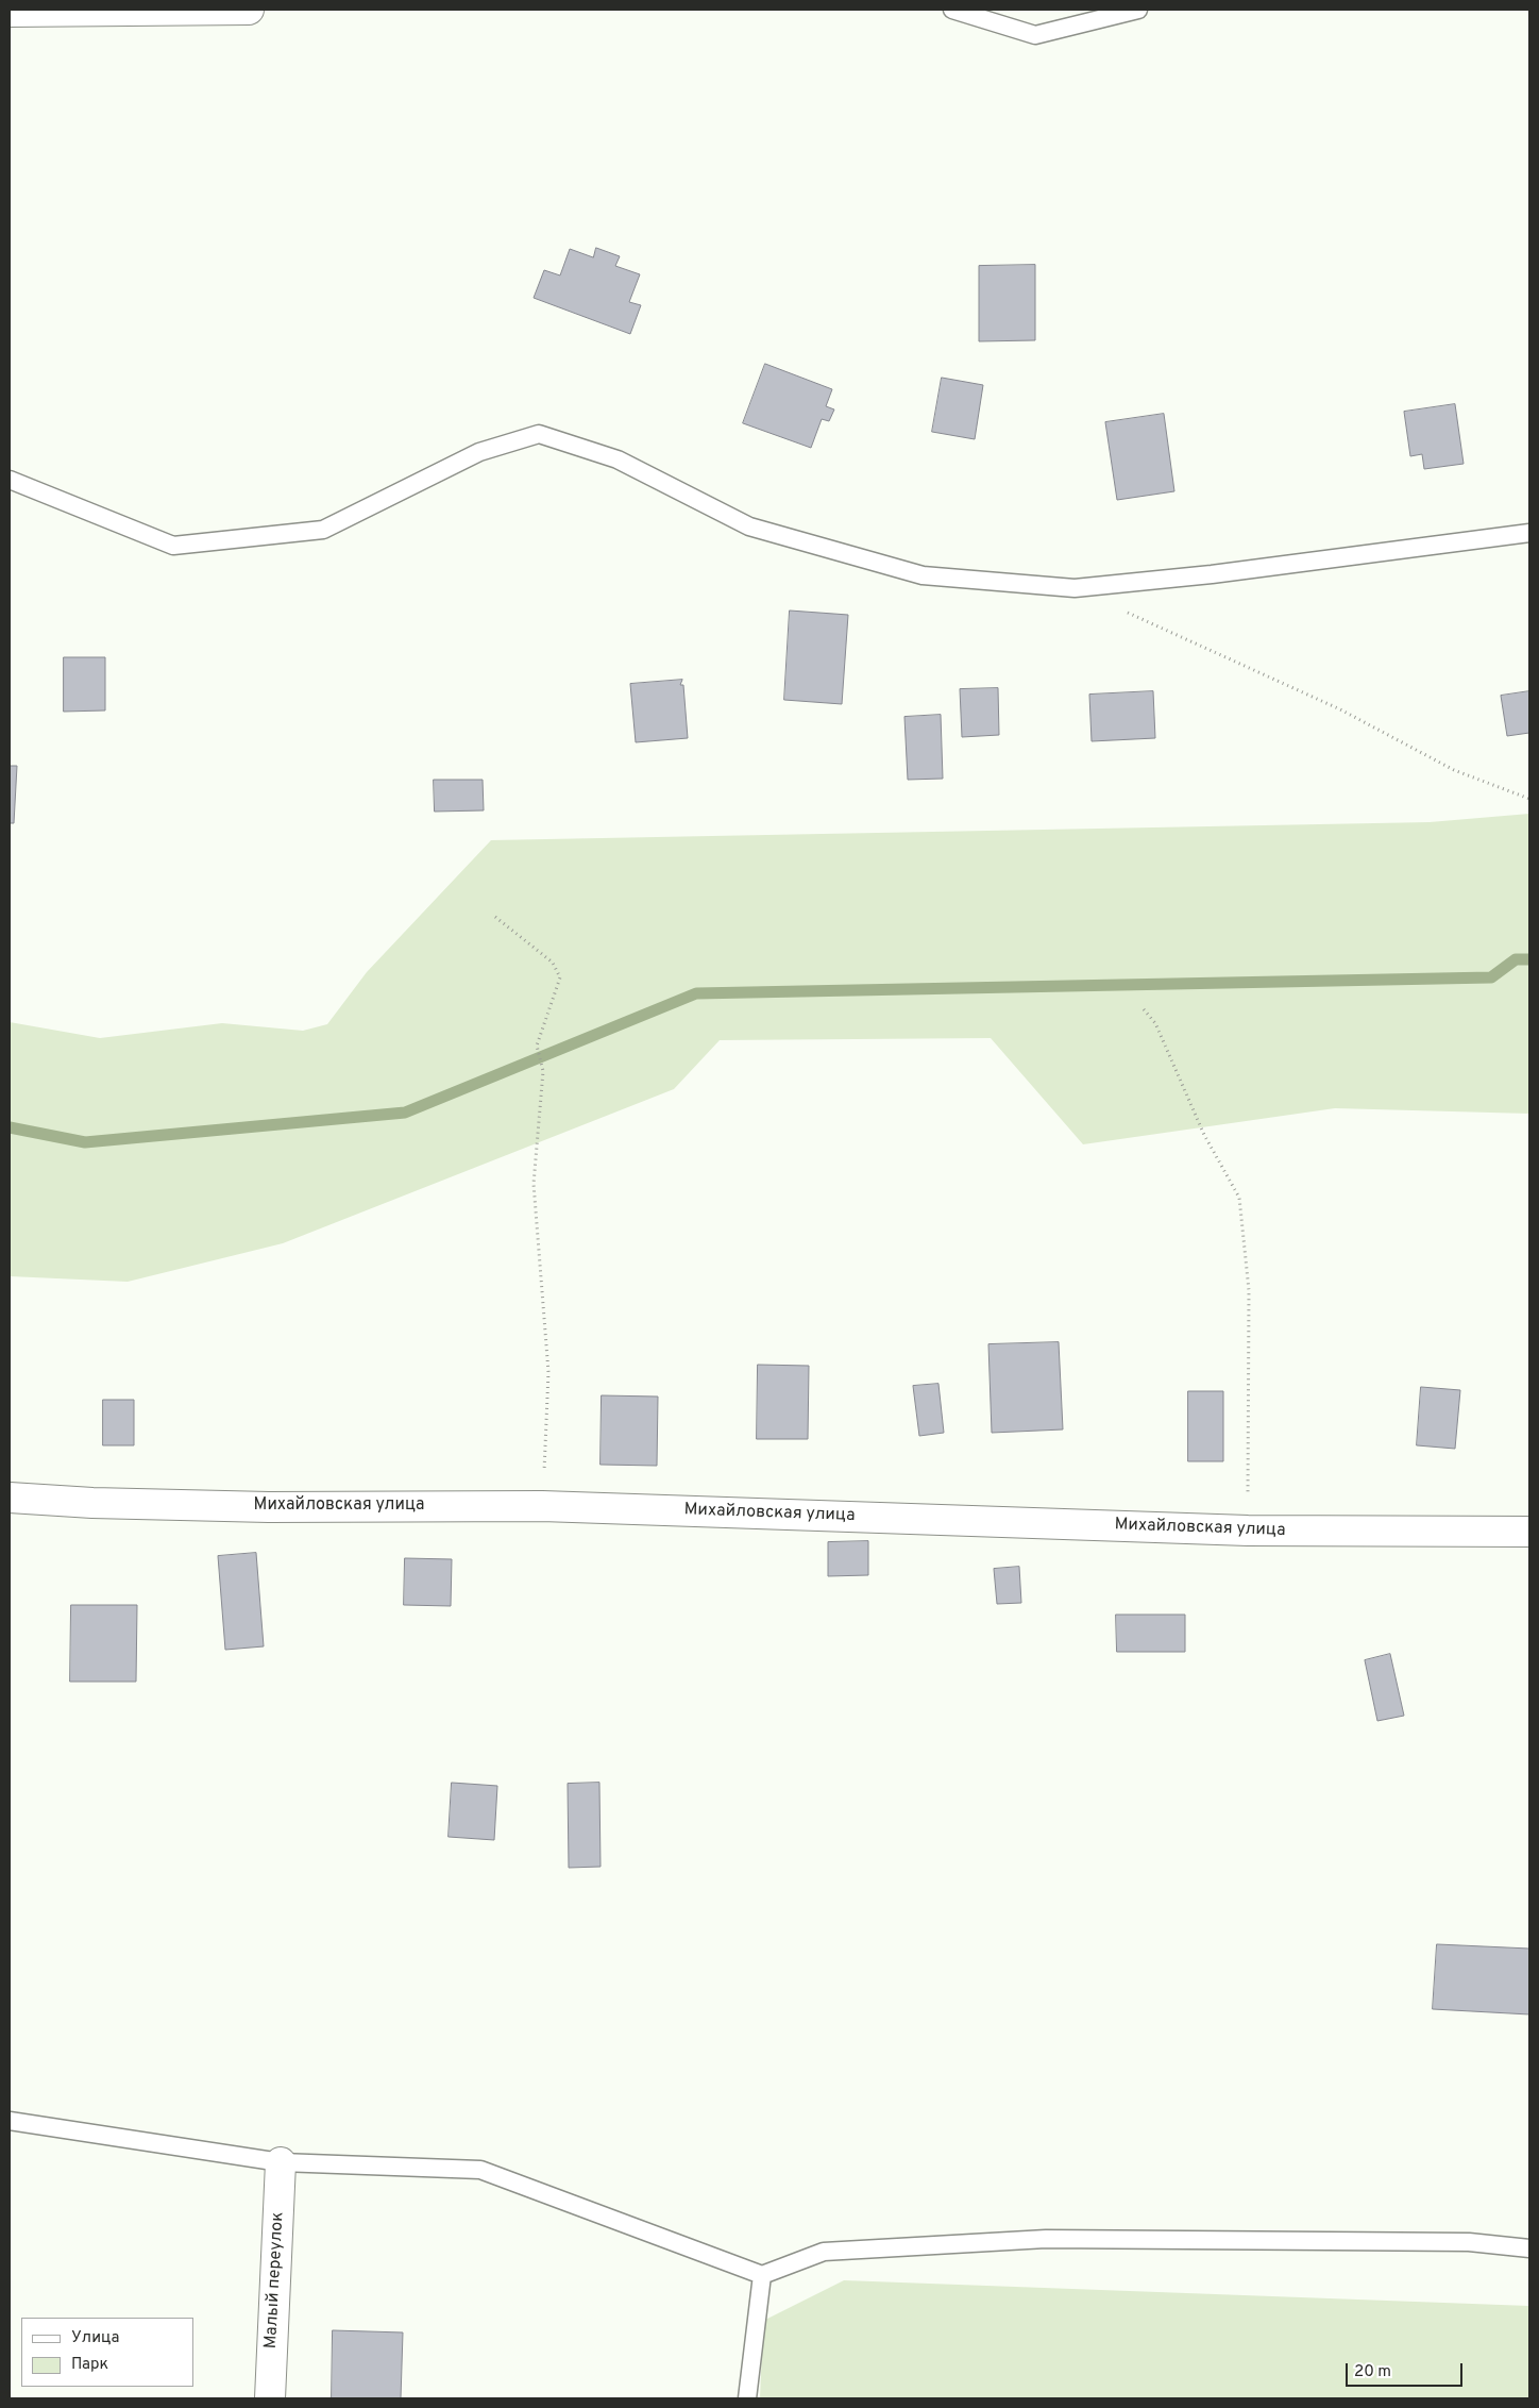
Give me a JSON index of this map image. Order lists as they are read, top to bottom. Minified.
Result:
{"streets":{"street":["Михайловская улица","Малый переулок"]},"legend":["Улица","Парк"],"scale_bar":"20 m"}
